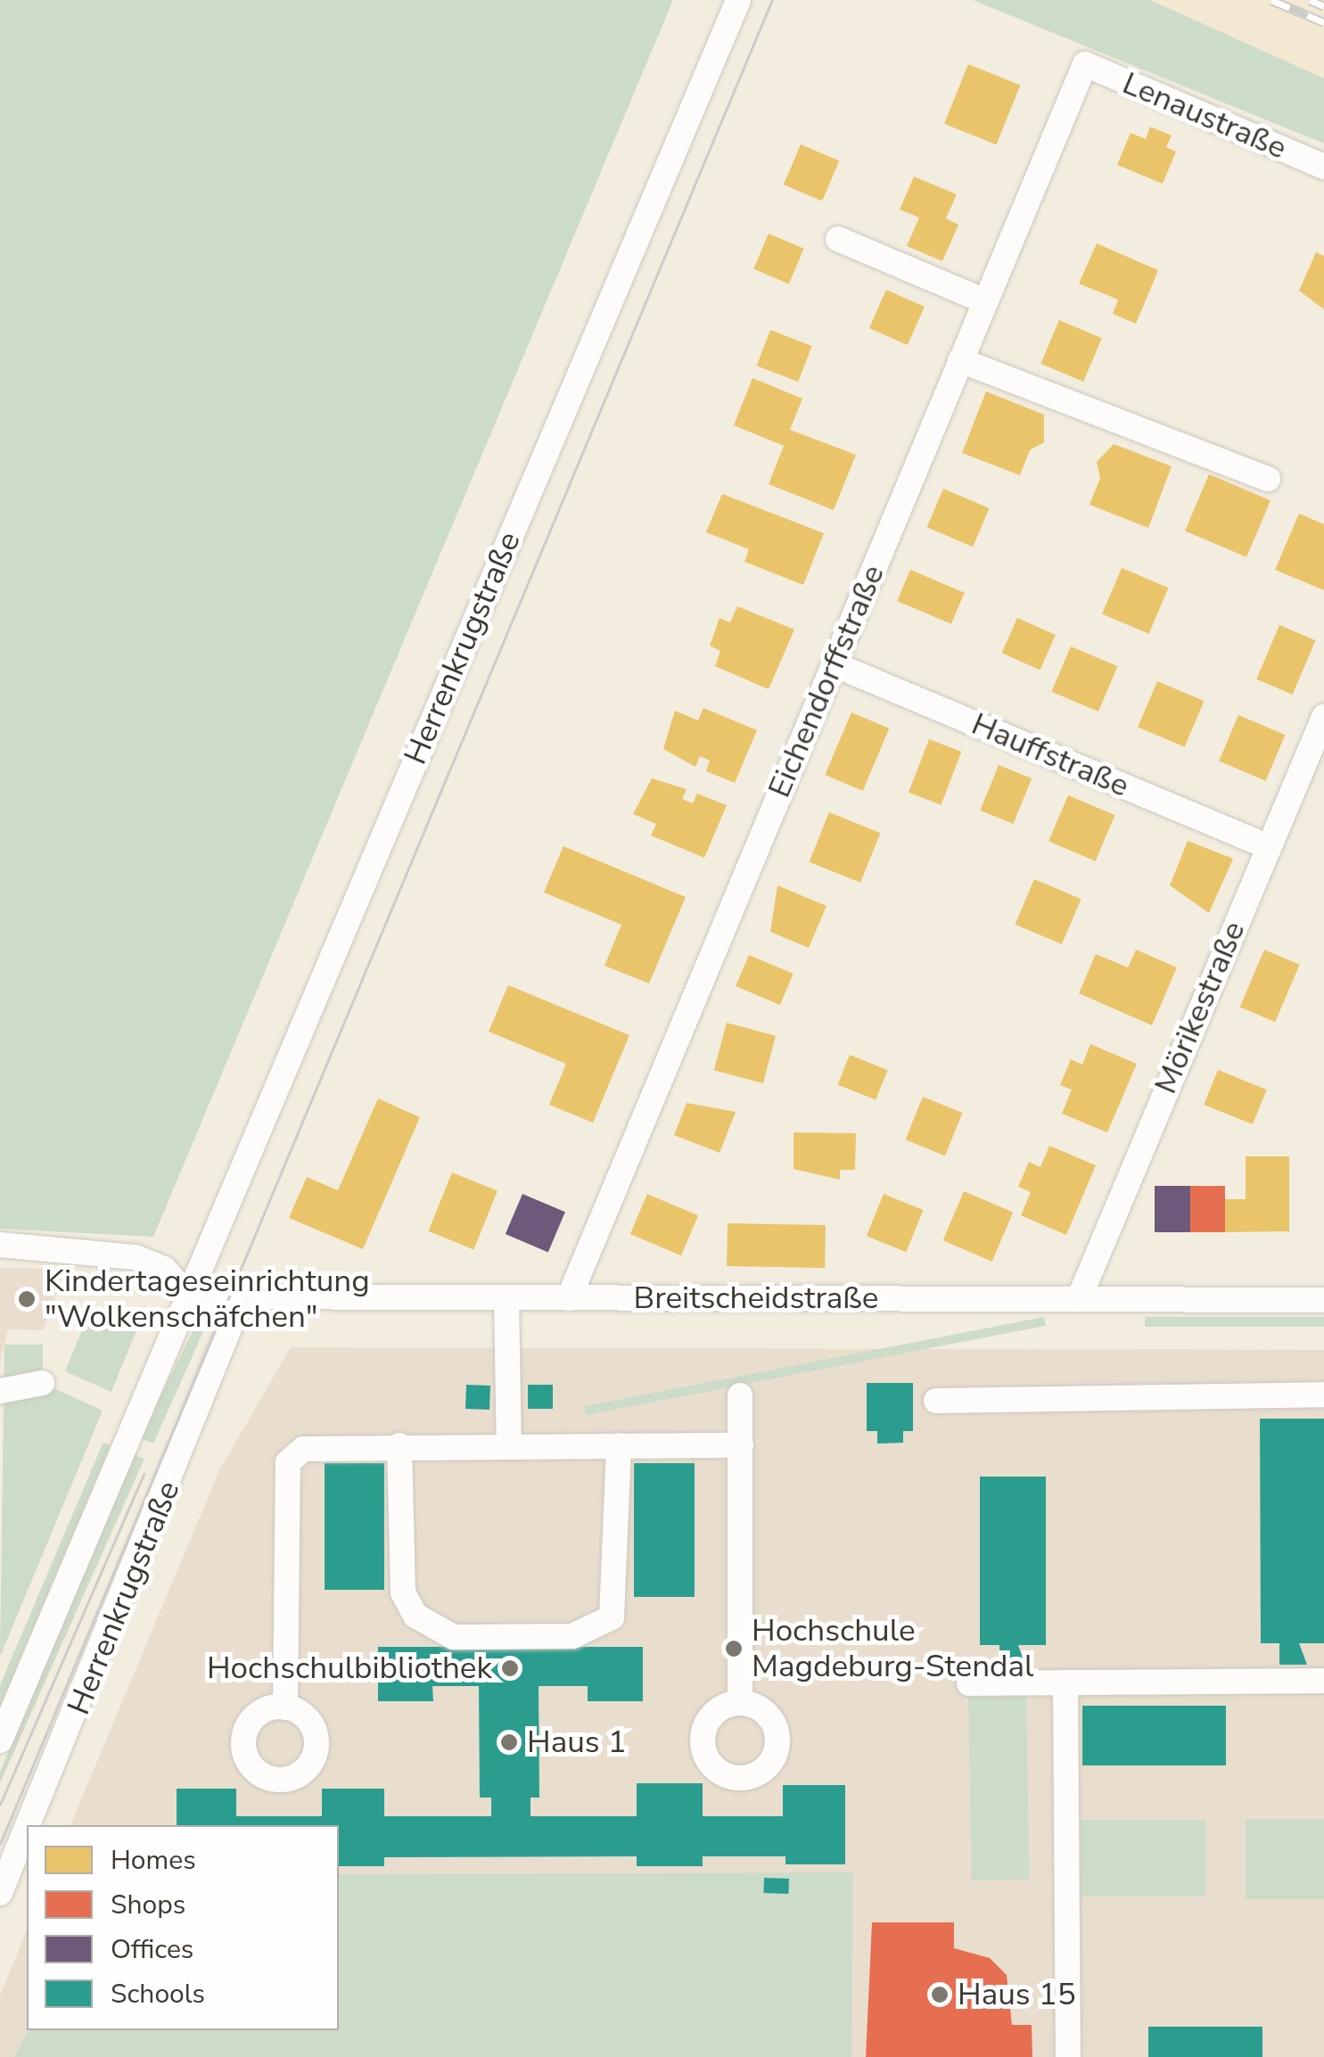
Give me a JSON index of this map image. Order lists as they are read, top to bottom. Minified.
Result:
{"streets":{"street":["Lenaustraße","Herrenkrugstraße","Eichendorffstraße","Hauffstraße","Mörikestraße","Breitscheidstraße"]},"crossings":[["Lenaustraße","Eichendorffstraße"],["Herrenkrugstraße","Breitscheidstraße"],["Eichendorffstraße","Hauffstraße"],["Eichendorffstraße","Breitscheidstraße"],["Hauffstraße","Mörikestraße"],["Mörikestraße","Breitscheidstraße"]],"places":["Kindertageseinrichtung \"Wolkenschäfchen\"","Hochschule Magdeburg-Stendal","Hochschulbibliothek","Haus 1","Haus 15"],"legend":["Homes","Shops","Offices","Schools"]}
